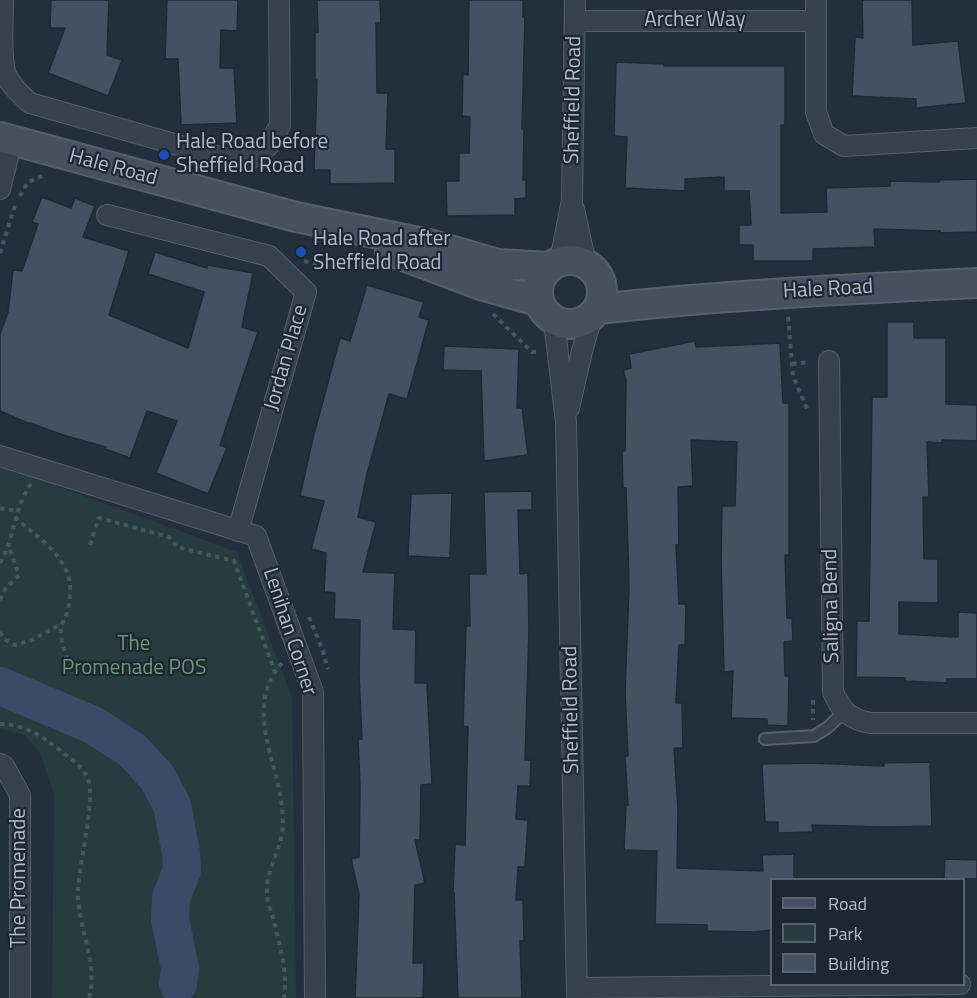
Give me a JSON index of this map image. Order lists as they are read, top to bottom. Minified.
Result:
{"streets":{"main road":["Hale Road"],"street":["Archer Way","Sheffield Road","Jordan Place","Saligna Bend","Lenihan Corner","The Promenade"]},"crossings":[["Archer Way","Sheffield Road"],["Sheffield Road","Hale Road"],["Jordan Place","Lenihan Corner"]],"parks":["The Promenade POS"],"places":["Hale Road before Sheffield Road","Hale Road after Sheffield Road"],"legend":["Road","Park","Building"]}
